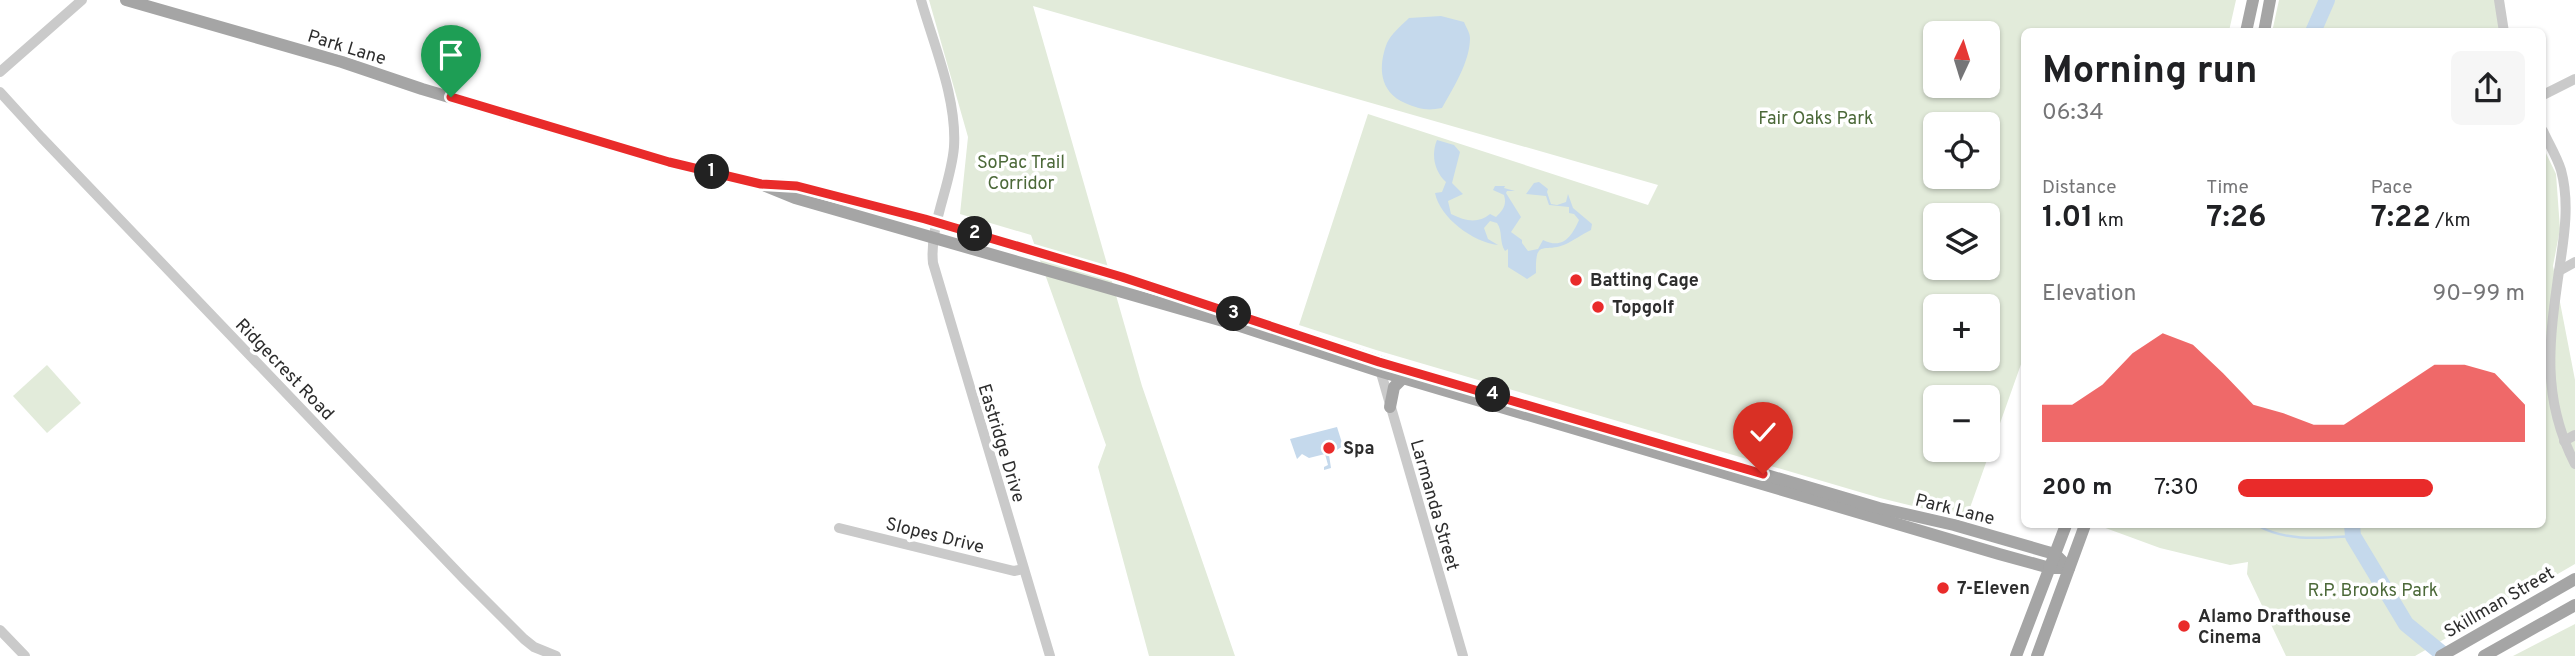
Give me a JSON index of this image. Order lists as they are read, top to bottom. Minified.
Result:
{"streets":{"main road":["Park Lane","Skillman Street"],"street":["Ridgecrest Road","Eastridge Drive","Larmanda Street","Slopes Drive"]},"crossings":[["Park Lane","Eastridge Drive"],["Park Lane","Larmanda Street"],["Eastridge Drive","Slopes Drive"]],"parks":["Fair Oaks Park","SoPac Trail Corridor","R.P. Brooks Park"],"places":["Batting Cage","Topgolf","Spa","7-Eleven","Alamo Drafthouse Cinema"],"north":"top","page":{"map_buttons":["+","−"],"heading":["Morning run","06:34"],"stats":[["Distance","1.01 km"],["Time","7:26"],["Pace","7:22 /km"]],"pins":["1","2","3","4"],"chart":["Elevation","90–99 m"],"list":[{"name":"200 m","note":"7:30"}]}}
